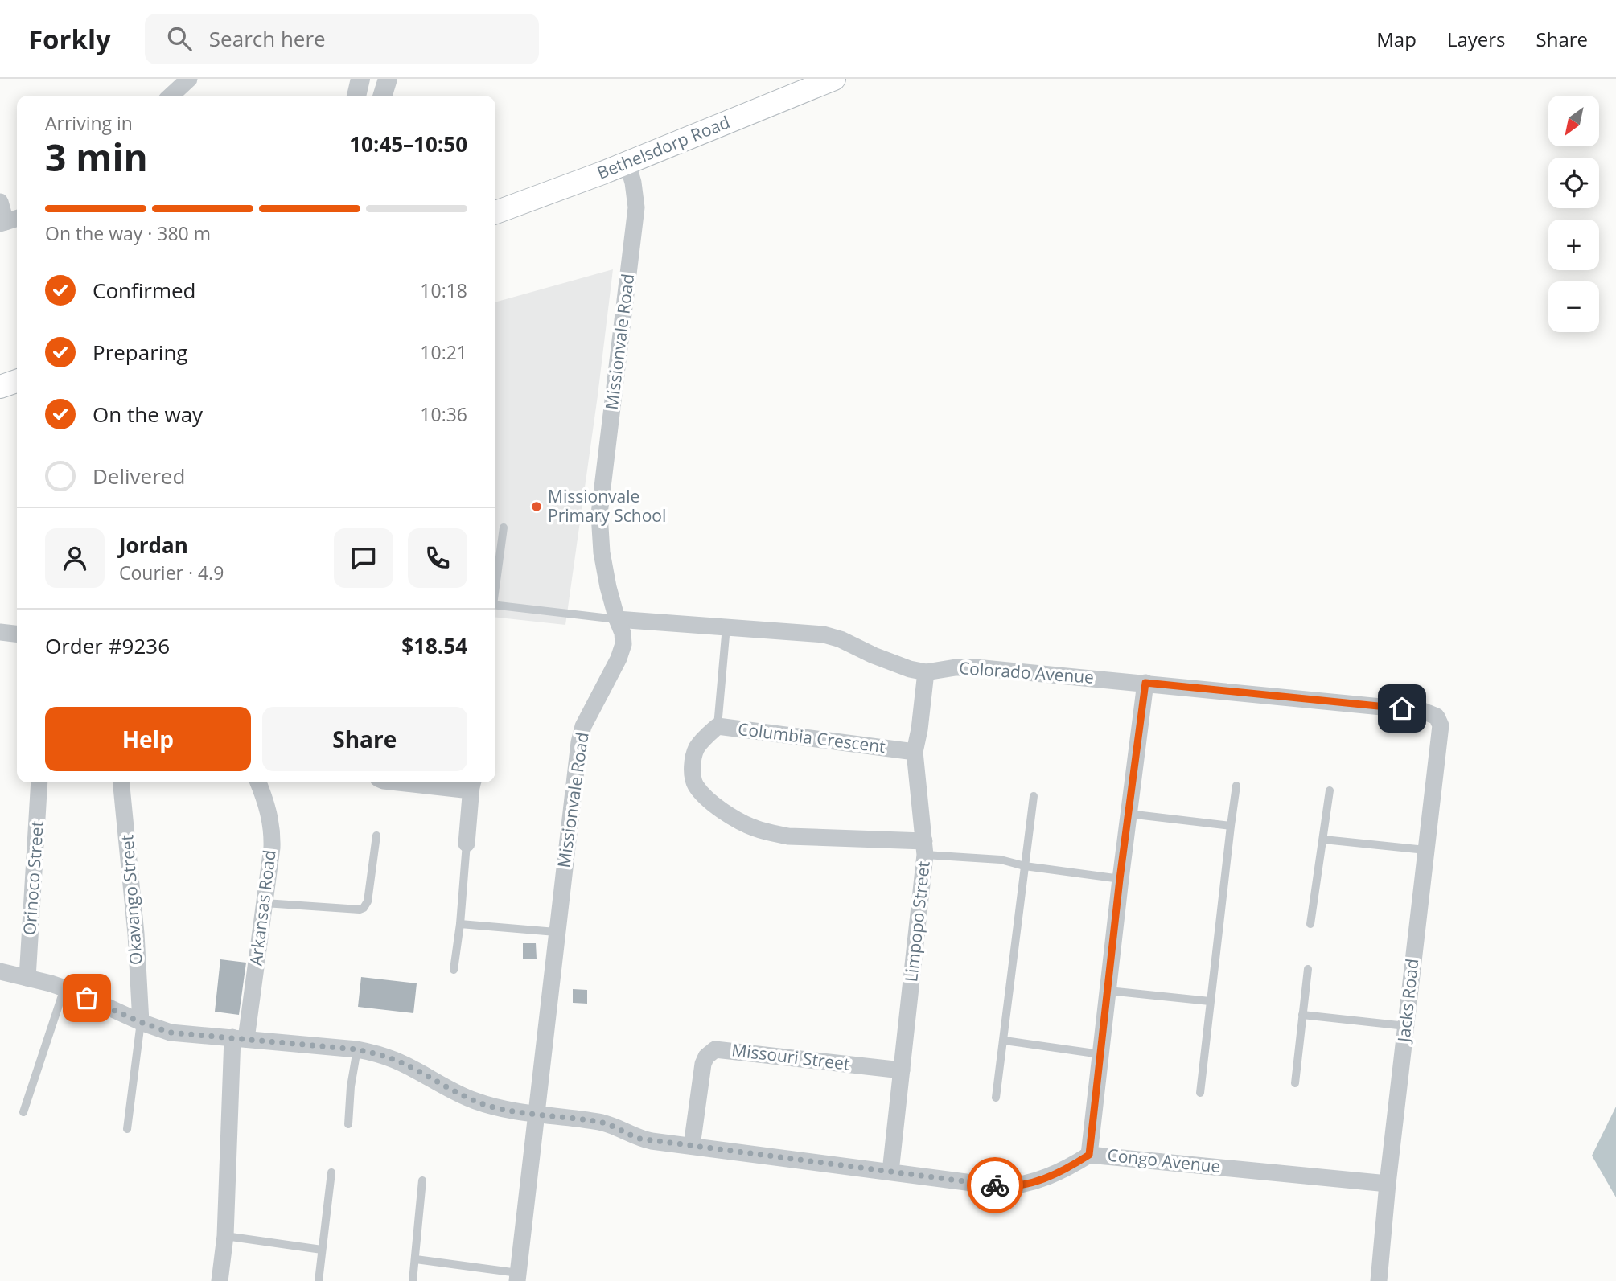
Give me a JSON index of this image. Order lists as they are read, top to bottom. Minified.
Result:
{"streets":{"main road":["Bethelsdorp Road"],"street":["Missionvale Road","Colorado Avenue","Columbia Crescent","Orinoco Street","Okavango Street","Arkansas Road","Limpopo Street","Jacks Road","Missouri Street","Congo Avenue"]},"crossings":[["Bethelsdorp Road","Missionvale Road"],["Missionvale Road","Colorado Avenue"],["Missionvale Road","Congo Avenue"],["Colorado Avenue","Limpopo Street"],["Colorado Avenue","Jacks Road"],["Columbia Crescent","Limpopo Street"],["Orinoco Street","Congo Avenue"],["Okavango Street","Congo Avenue"],["Arkansas Road","Congo Avenue"],["Limpopo Street","Missouri Street"],["Limpopo Street","Congo Avenue"],["Jacks Road","Congo Avenue"],["Missouri Street","Congo Avenue"]],"places":["Missionvale Primary School"],"north":"bottom left","page":{"header":"Forkly","search":"Search here","nav":["Map","Layers","Share"],"map_buttons":["+","−"],"heading":["3 min","Arriving in","10:45–10:50"],"panel":["Jordan","Courier · 4.9","Order #9236","$18.54"],"bar":"On the way · 380 m","list":[["Confirmed","10:18"],["Preparing","10:21"],["On the way","10:36"],"Delivered"],"buttons":["Help","Share"]}}
